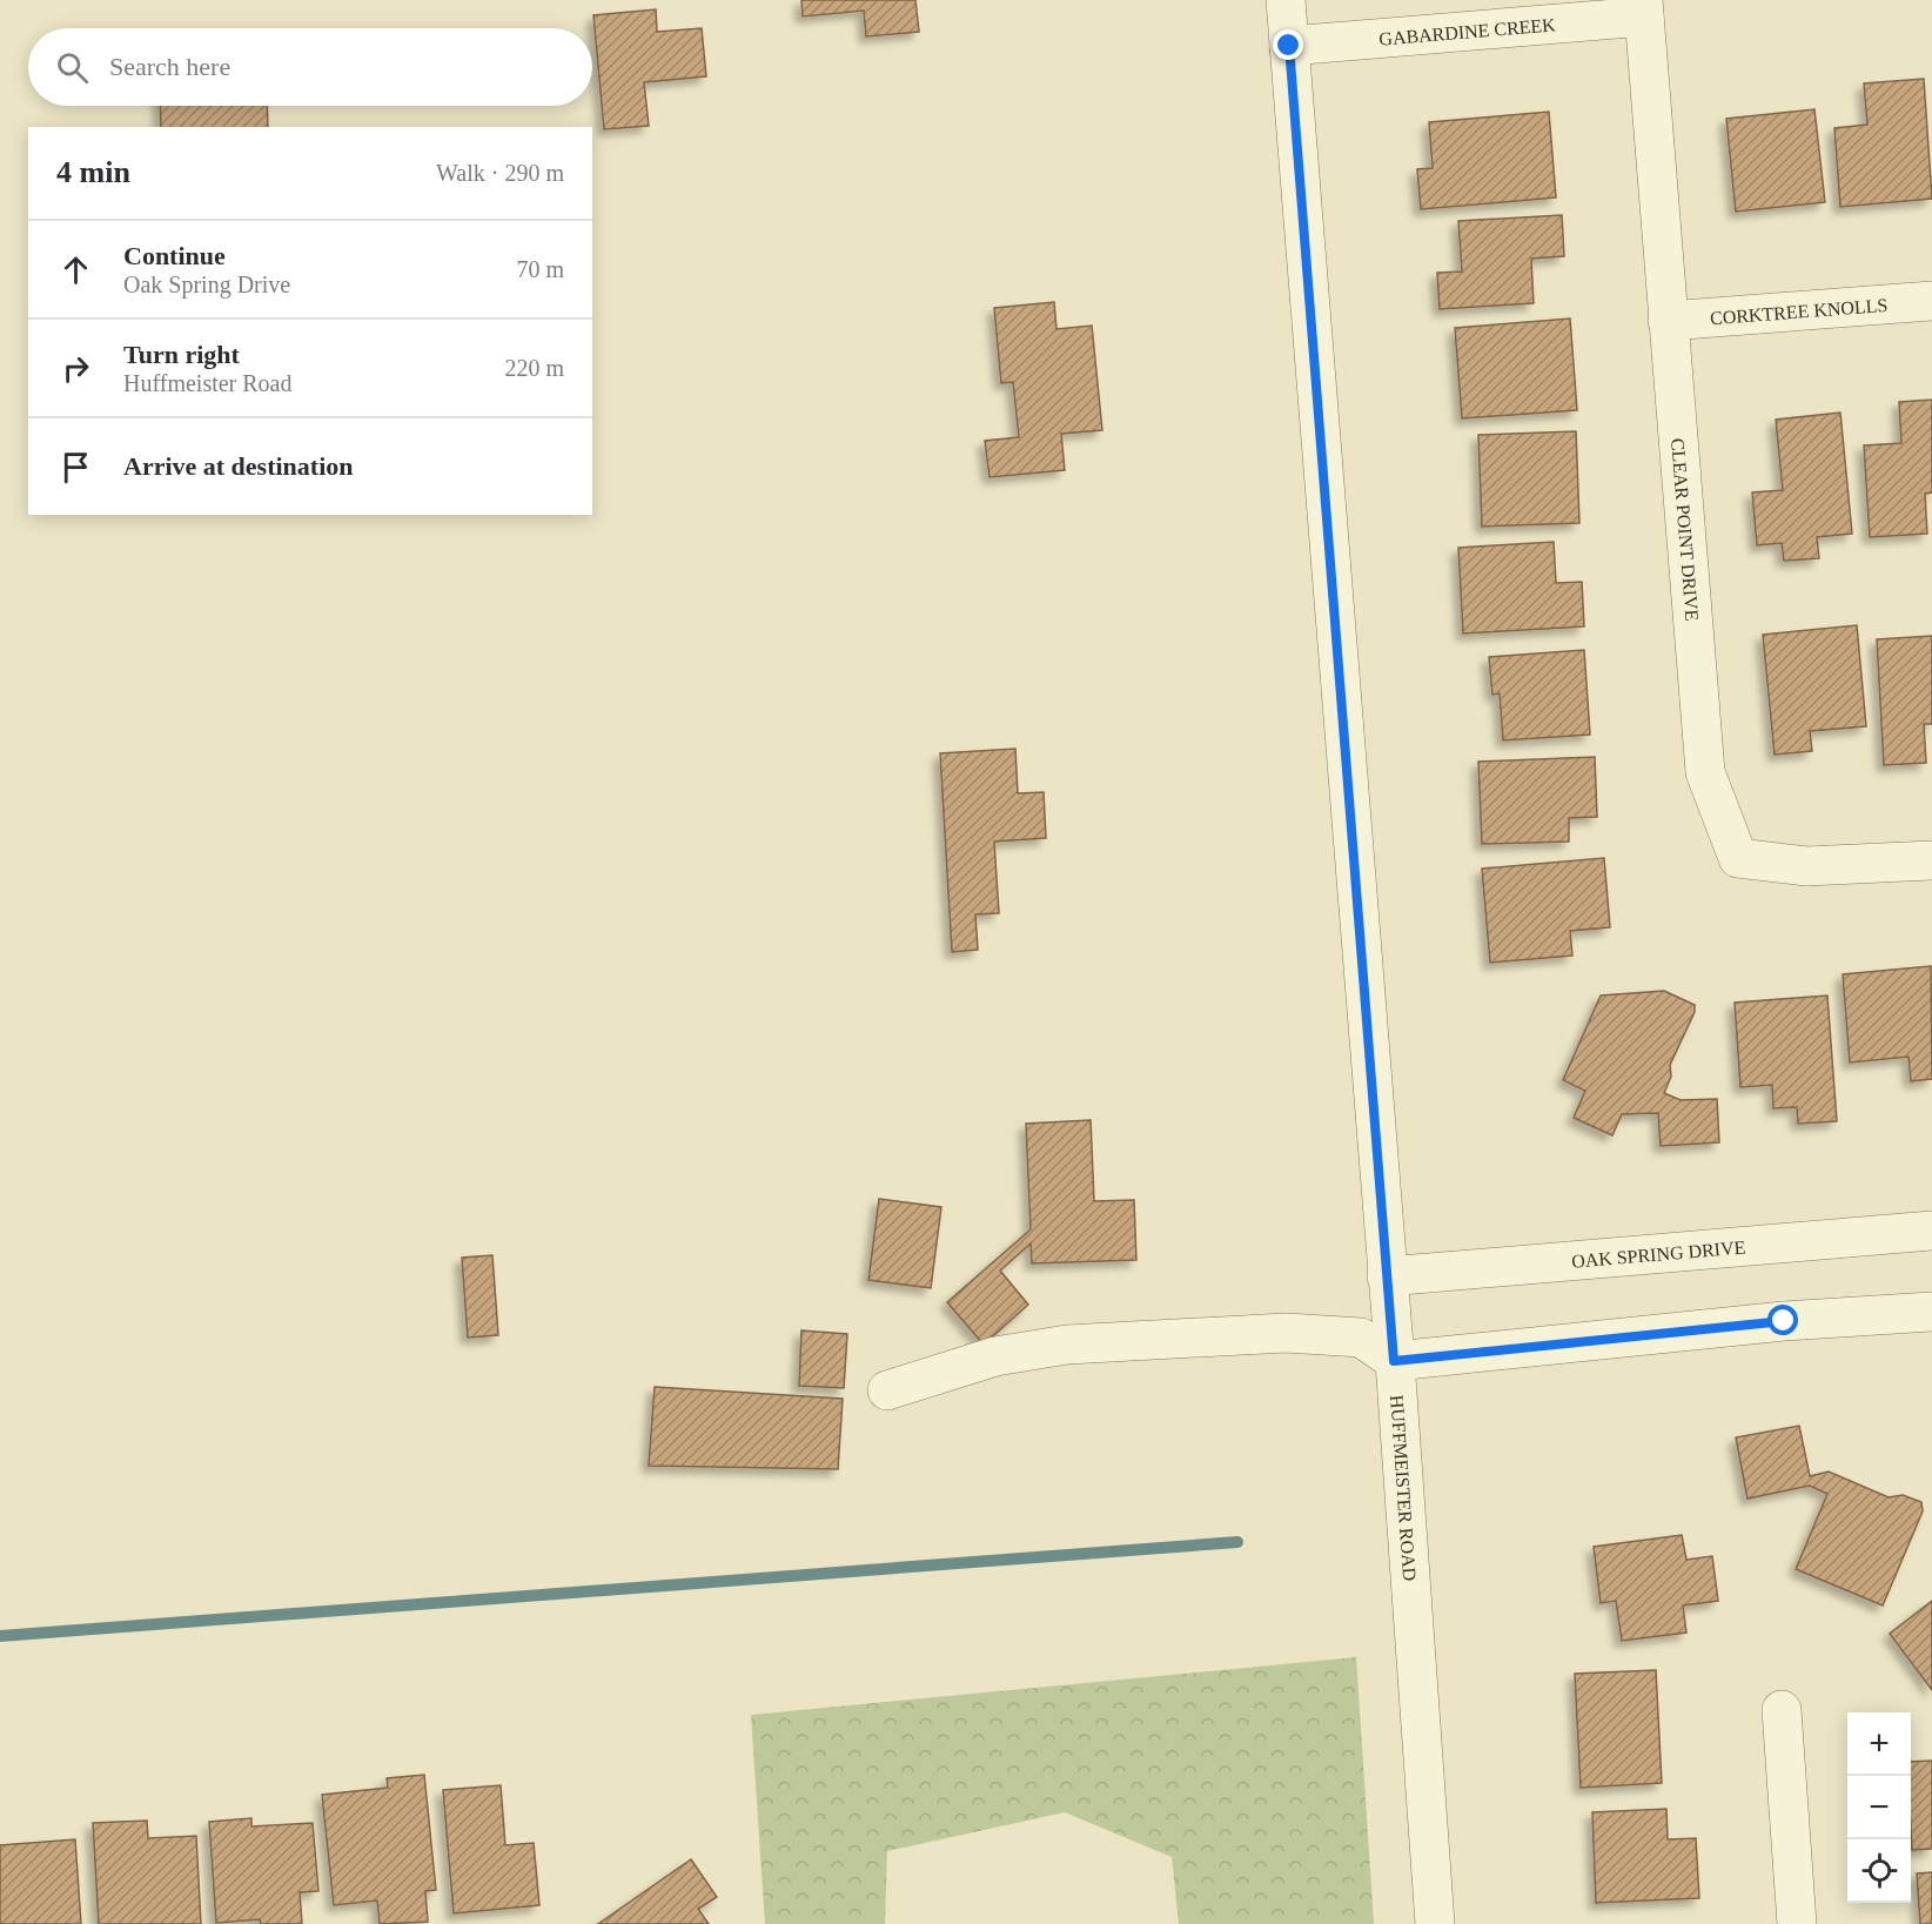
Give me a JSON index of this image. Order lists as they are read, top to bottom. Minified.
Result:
{"streets":{"street":["GABARDINE CREEK","CORKTREE KNOLLS","CLEAR POINT DRIVE","OAK SPRING DRIVE","HUFFMEISTER ROAD"]},"crossings":[["GABARDINE CREEK","CLEAR POINT DRIVE"],["GABARDINE CREEK","HUFFMEISTER ROAD"],["CORKTREE KNOLLS","CLEAR POINT DRIVE"],["OAK SPRING DRIVE","HUFFMEISTER ROAD"]],"page":{"search":"Search here","heading":["4 min","Walk · 290 m"],"list":[["Continue","Oak Spring Drive","70 m"],["Turn right","Huffmeister Road","220 m"],"Arrive at destination"],"map_buttons":["+","−"]}}
